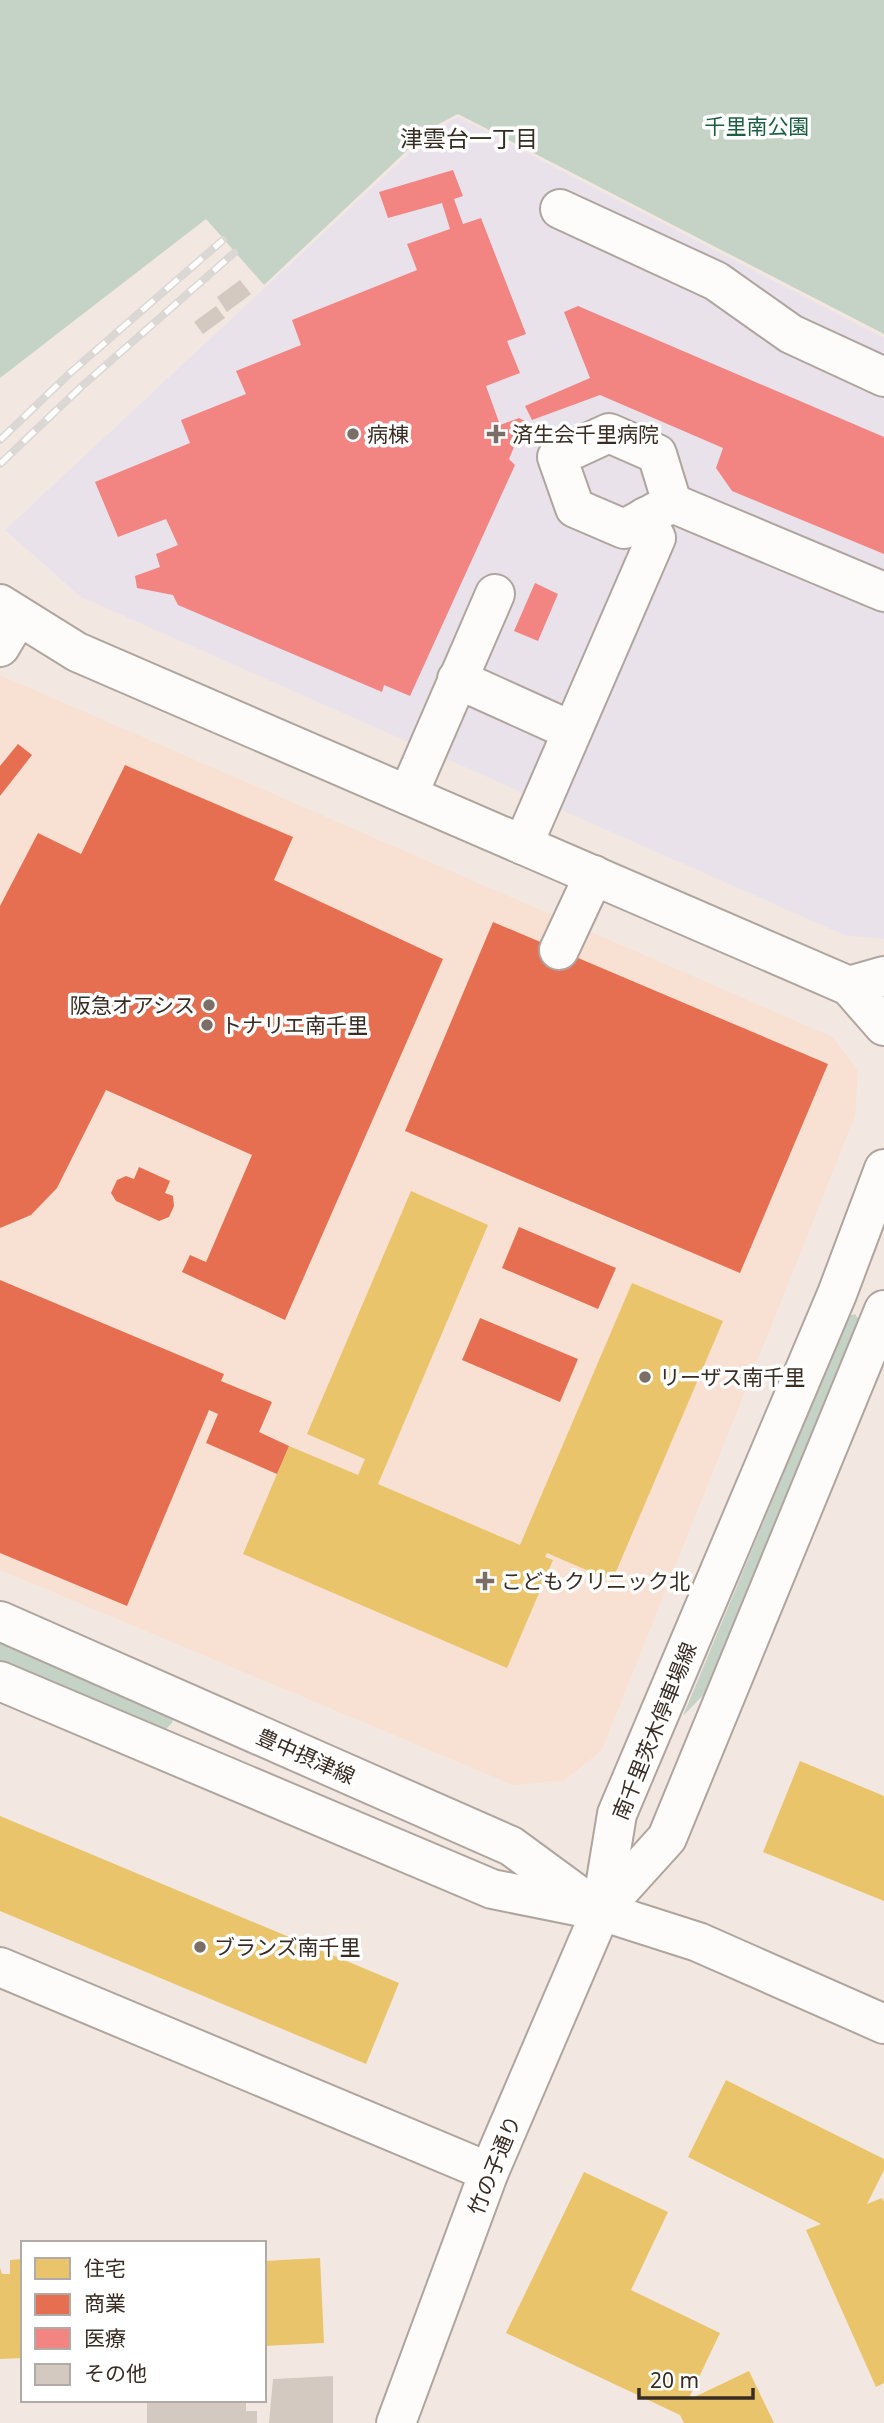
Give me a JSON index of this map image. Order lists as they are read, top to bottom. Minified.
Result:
{"streets":{"main road":["南千里茨木停車場線","豊中摂津線","竹の子通り"]},"crossings":[["南千里茨木停車場線","豊中摂津線"],["南千里茨木停車場線","竹の子通り"],["豊中摂津線","竹の子通り"]],"districts":["津雲台一丁目"],"parks":["千里南公園"],"places":{"other":["病棟","阪急オアシス","トナリエ南千里","リーザス南千里","ブランズ南千里"],"health":["済生会千里病院","こどもクリニック北"]},"legend":["住宅","商業","医療","その他"],"scale_bar":"20 m"}
